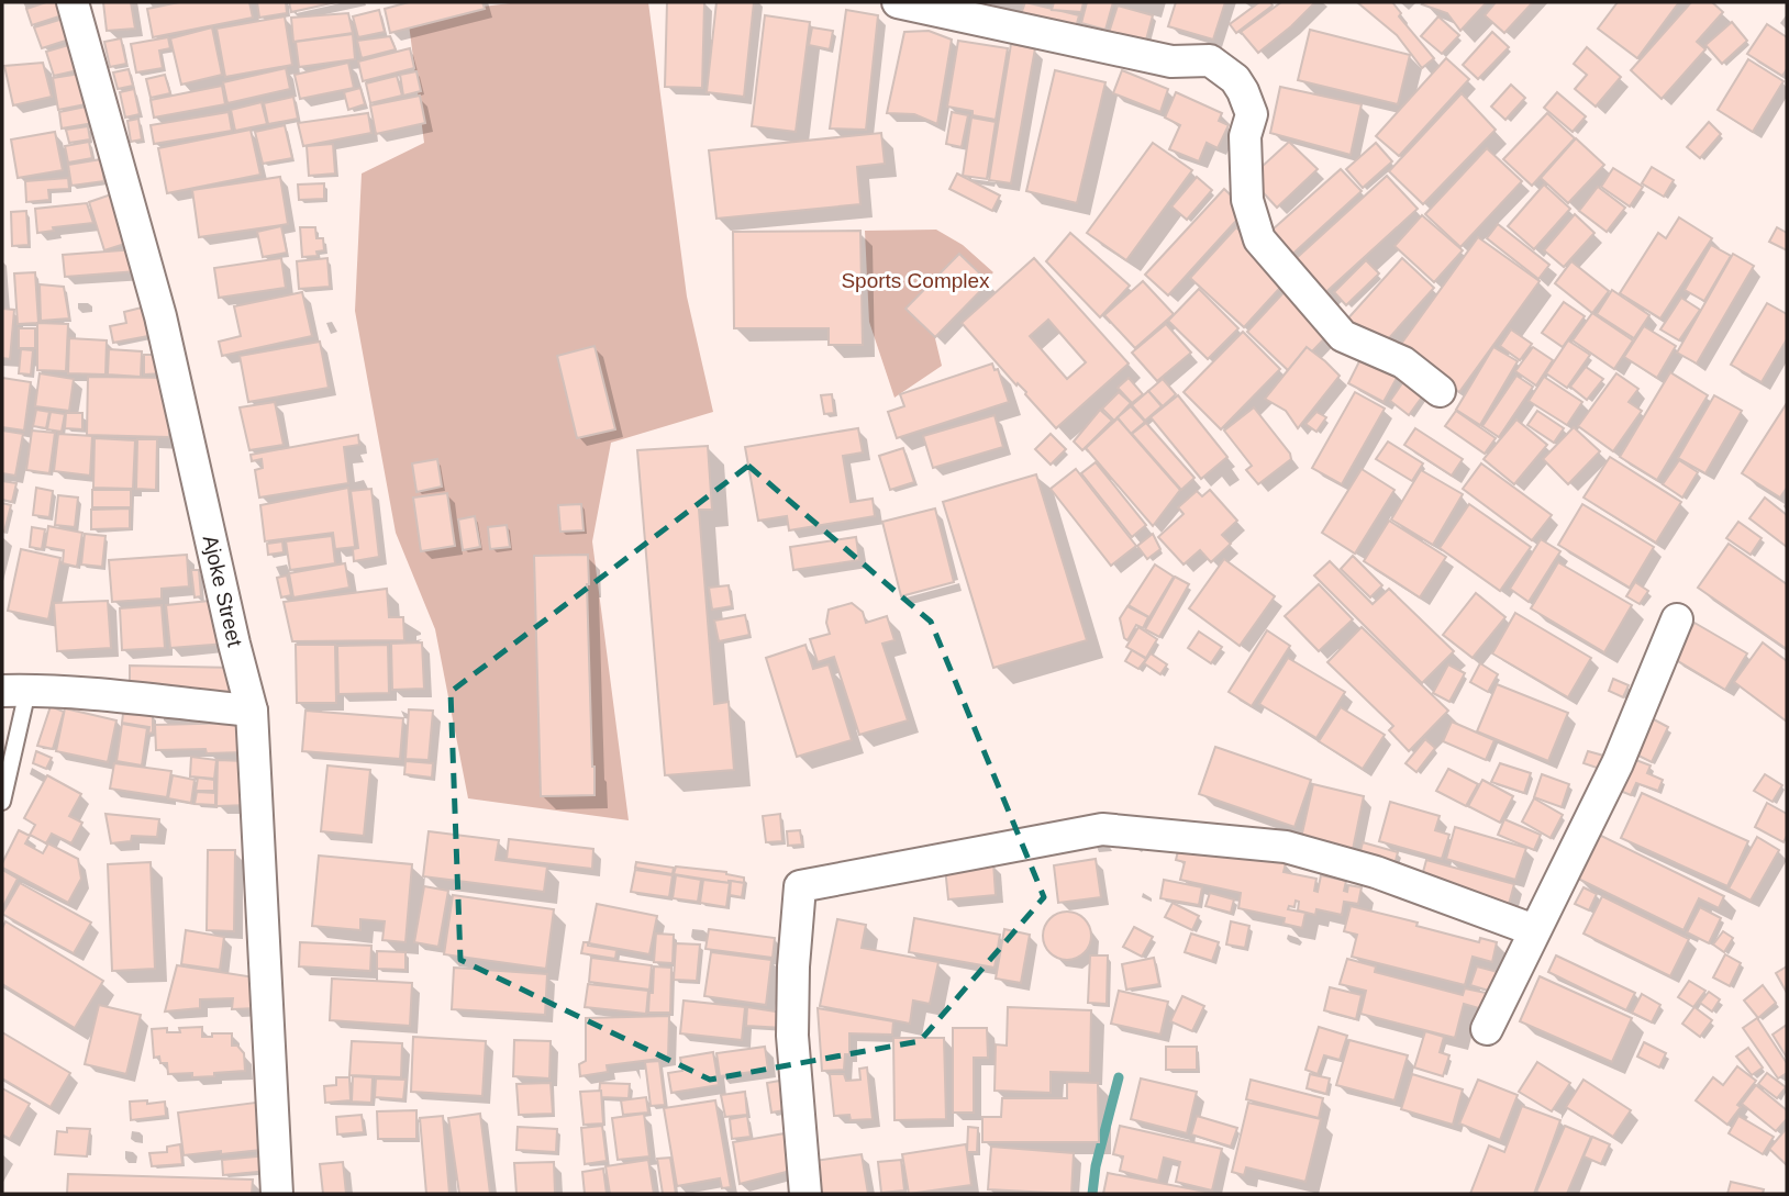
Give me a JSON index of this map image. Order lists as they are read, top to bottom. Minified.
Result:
{"streets":{"street":["Ajoke Street"]},"parks":["Sports Complex"]}
